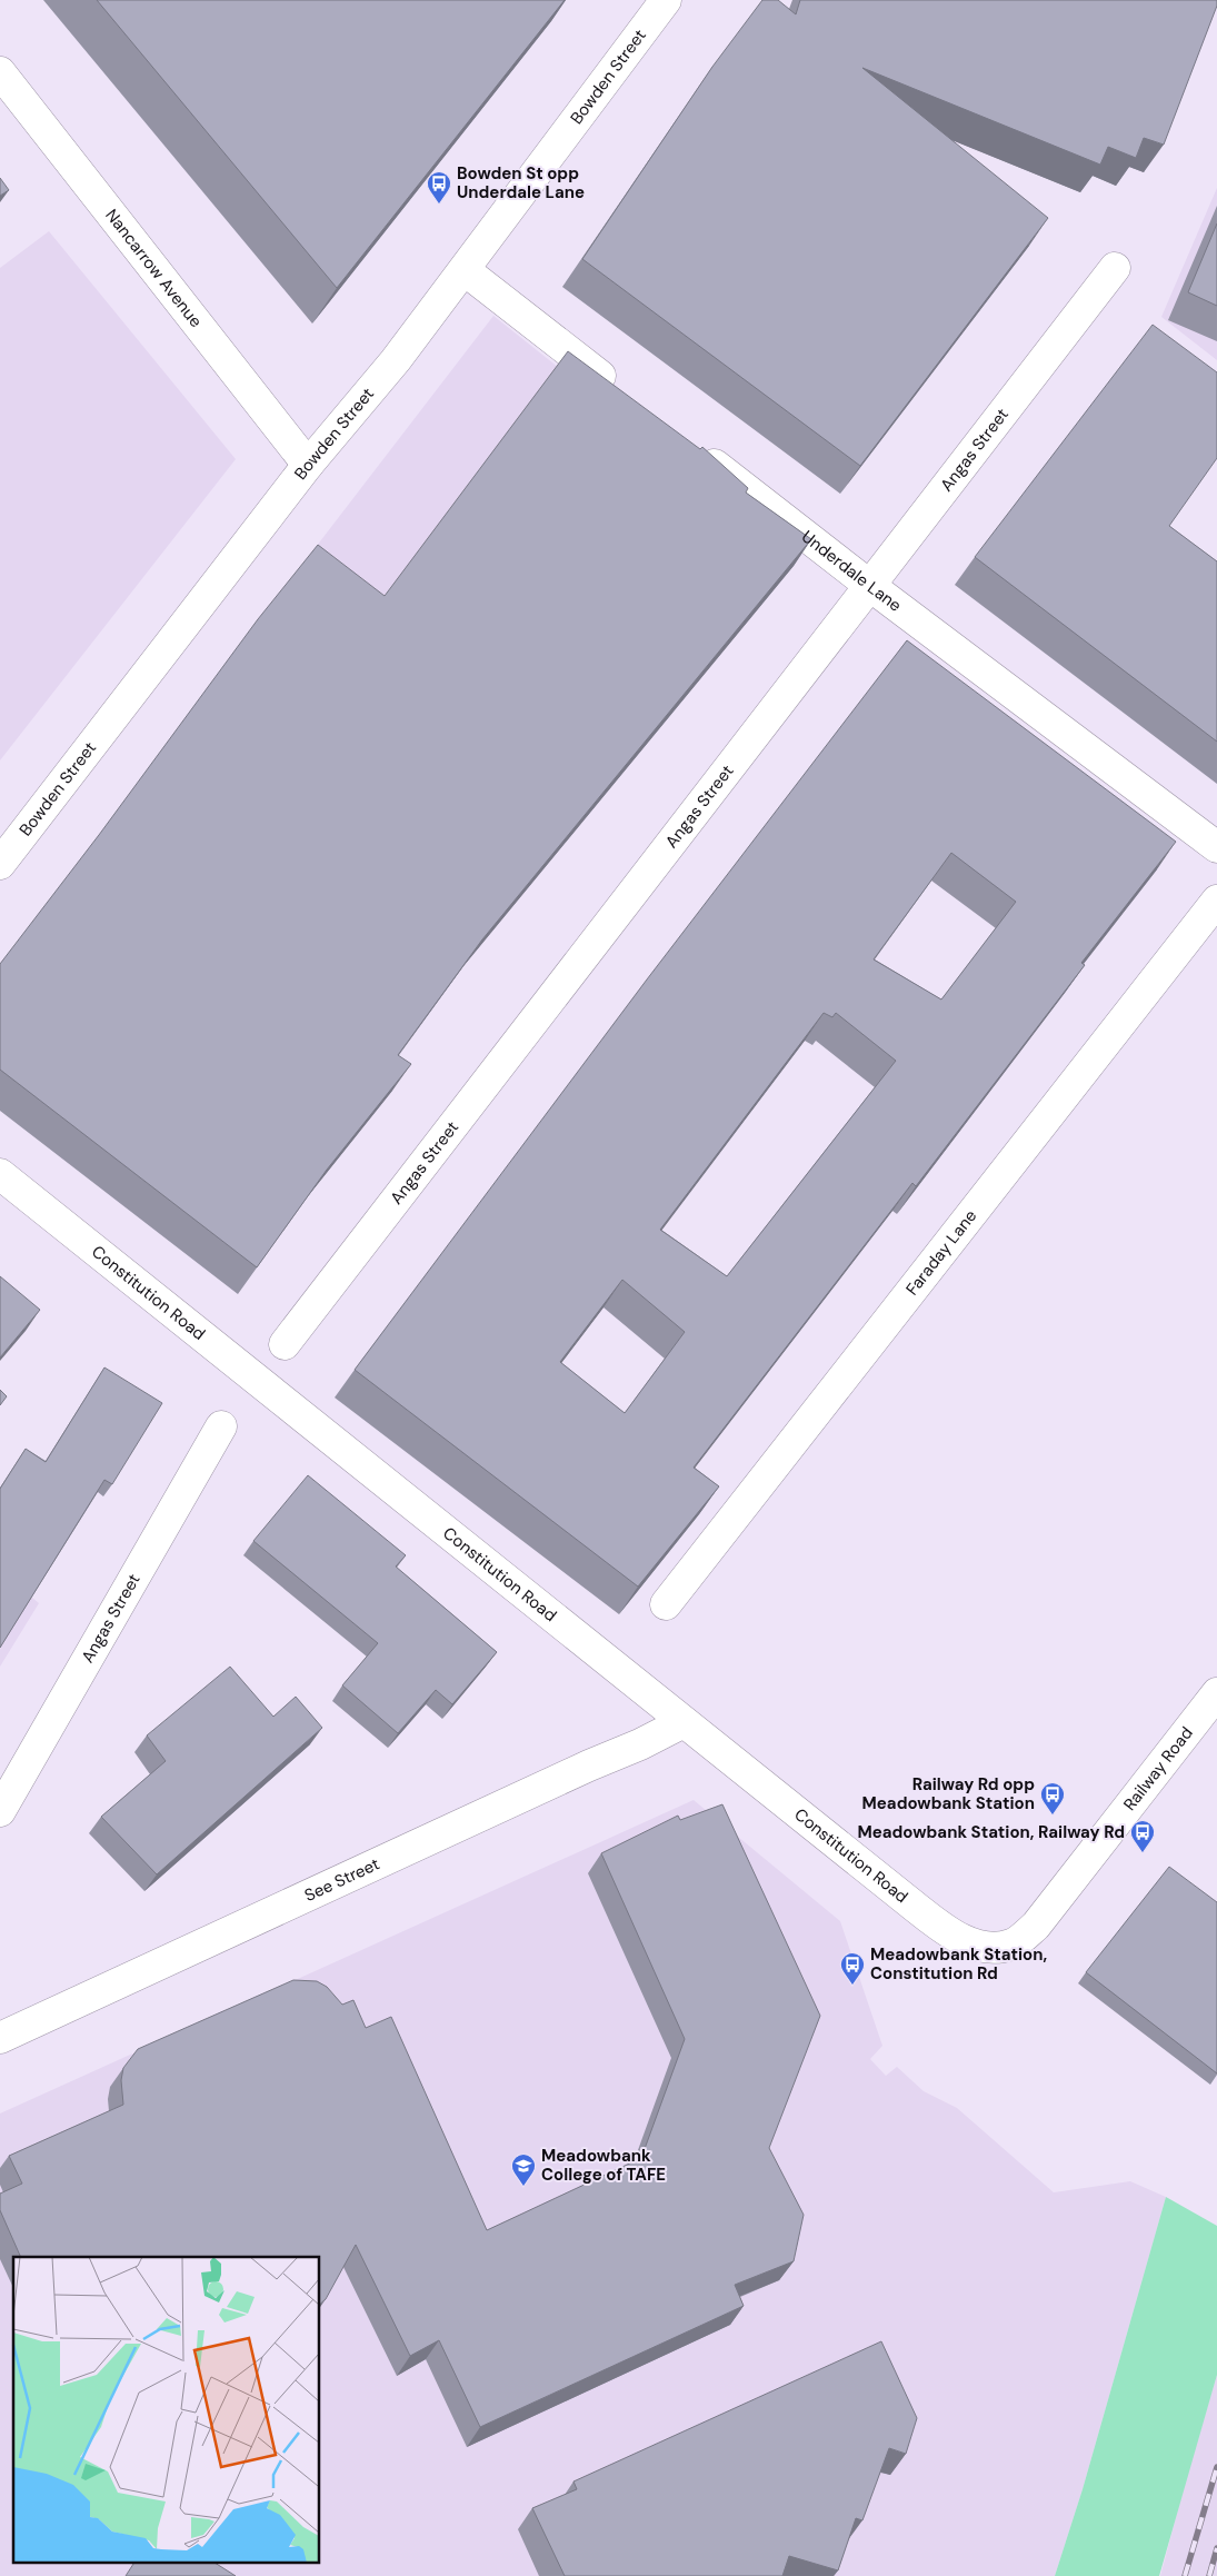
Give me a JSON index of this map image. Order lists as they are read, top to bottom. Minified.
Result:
{"streets":{"street":["Bowden Street","Nancarrow Avenue","Angas Street","Underdale Lane","Faraday Lane","Constitution Road","Railway Road","See Street"]},"crossings":[["Bowden Street","Nancarrow Avenue"],["Angas Street","Underdale Lane"],["Constitution Road","Railway Road"],["Constitution Road","See Street"]],"places":{"bus stop":["Bowden St opp Underdale Lane","Railway Rd opp Meadowbank Station","Meadowbank Station, Railway Rd","Meadowbank Station, Constitution Rd"],"school or university":["Meadowbank College of TAFE"]}}
